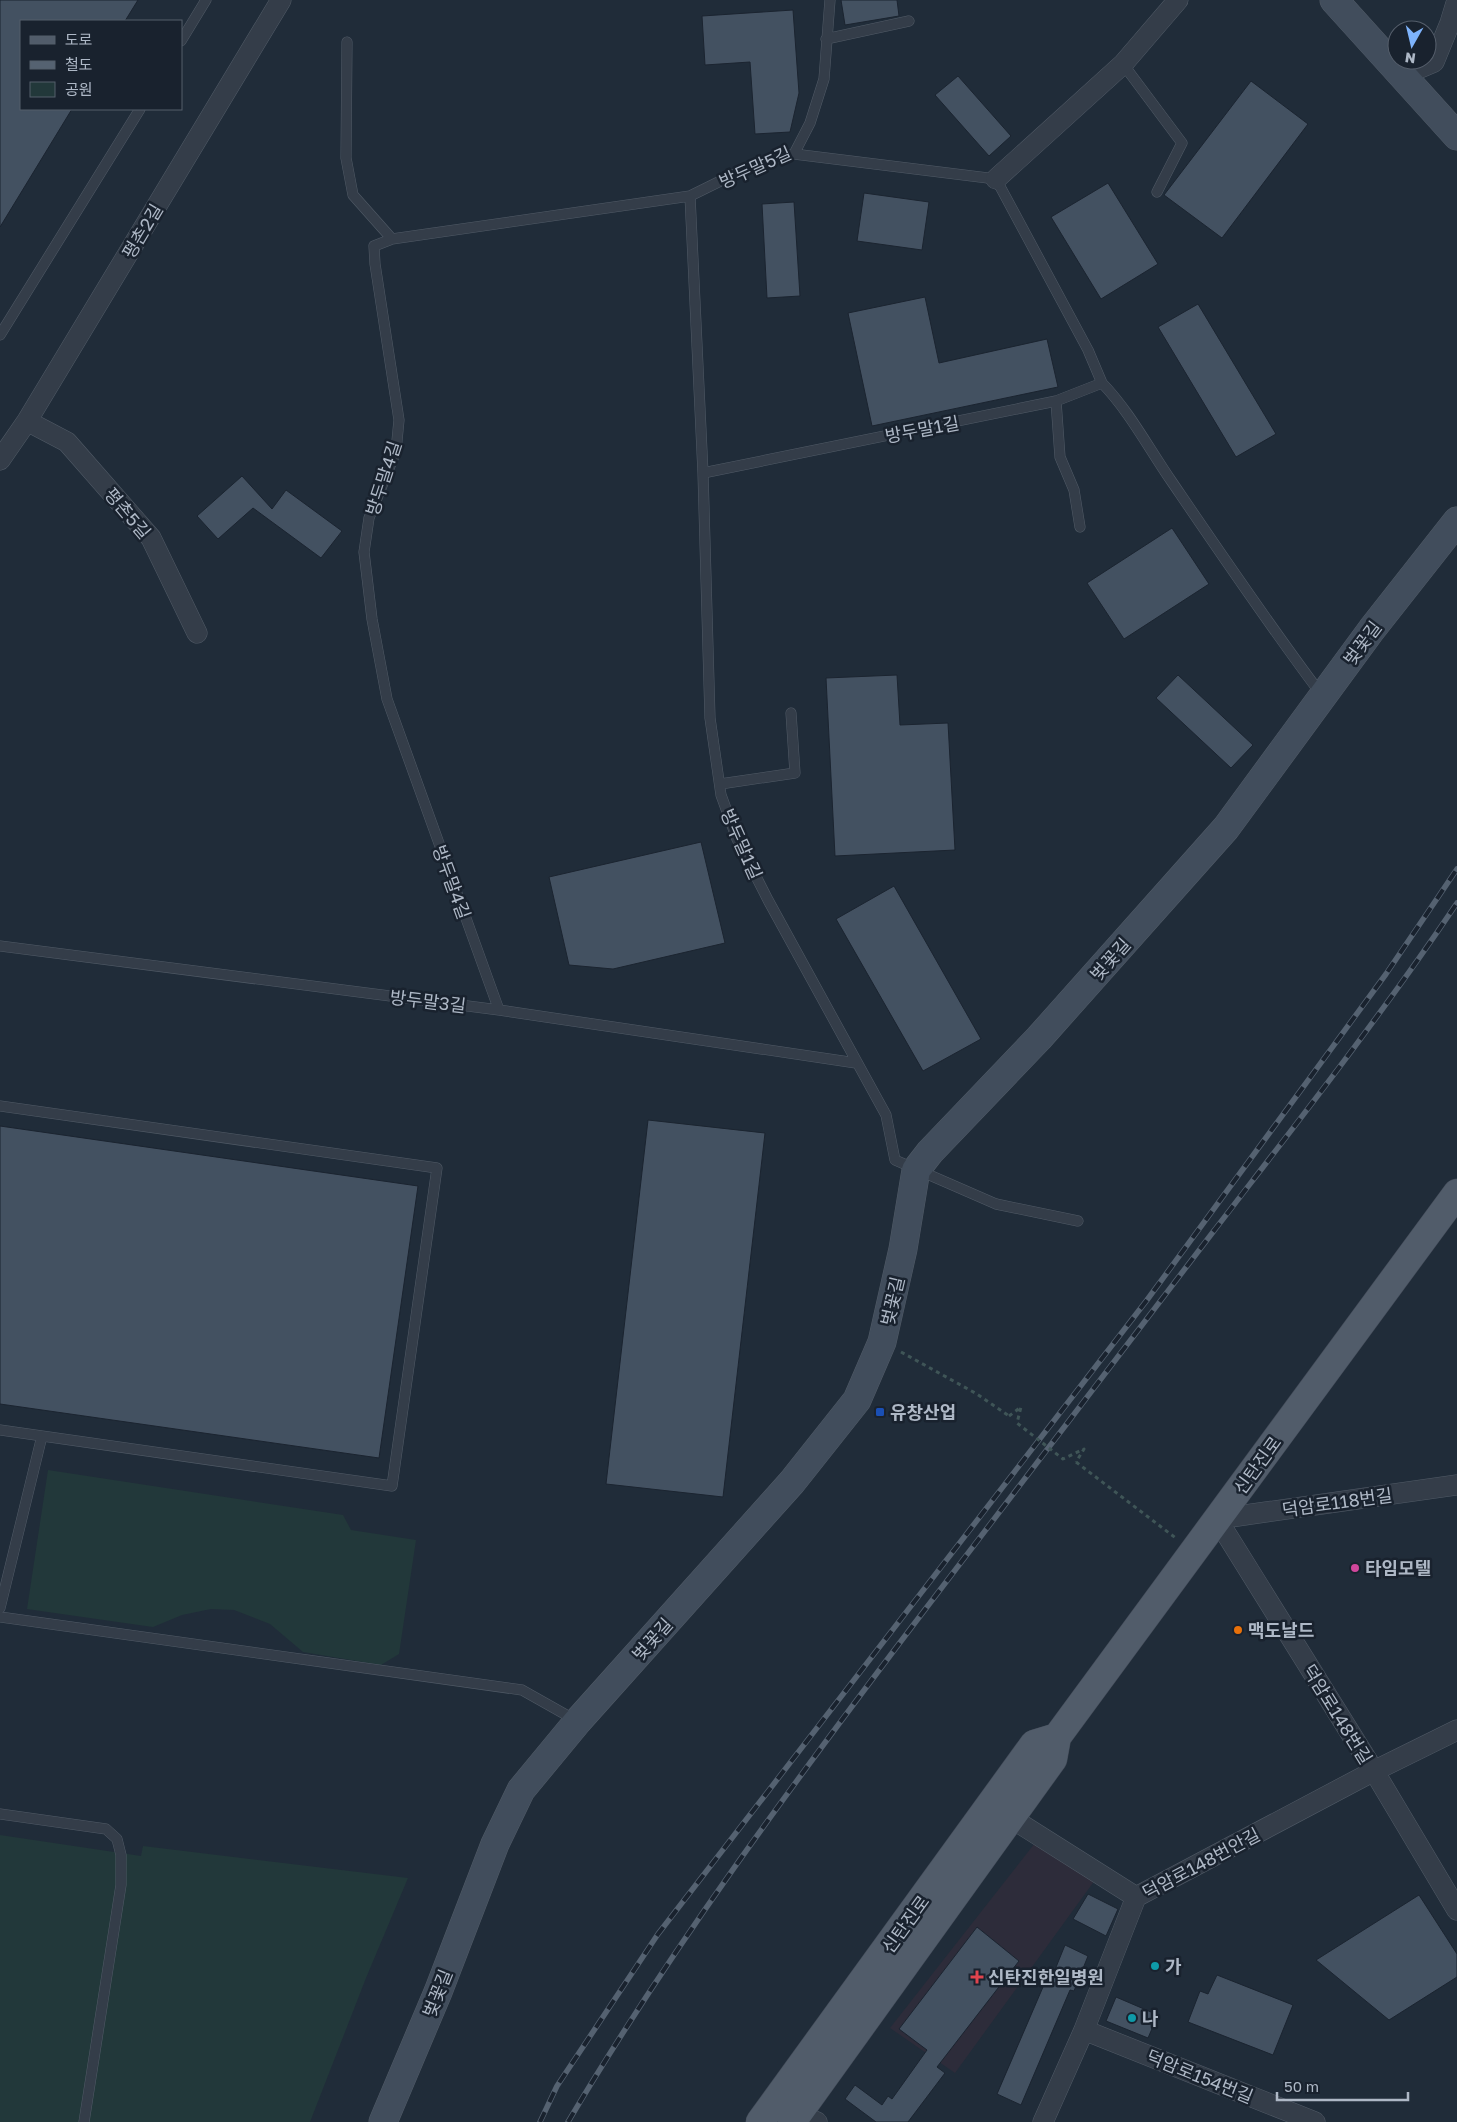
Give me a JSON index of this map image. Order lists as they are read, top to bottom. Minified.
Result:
{"streets":{"main road":["신탄진로"],"street":["평촌2길","평촌5길","벚꽃길","덕암로118번길","덕암로148번길","덕암로148번안길","덕암로154번길"],"lane":["방두말5길","방두말1길","방두말4길","방두말3길"]},"crossings":[["방두말5길","방두말1길"],["방두말5길","방두말4길"],["평촌2길","평촌5길"],["방두말1길","방두말4길"],["방두말1길","벚꽃길"],["방두말1길","방두말3길"],["방두말4길","방두말3길"],["신탄진로","덕암로118번길"],["신탄진로","덕암로148번길"],["덕암로118번길","덕암로148번길"],["덕암로148번길","덕암로148번안길"],["덕암로148번안길","덕암로154번길"]],"places":{"transit":["유창산업"],"other":["타임모텔","맥도날드","가","나"],"health":["신탄진한일병원"]},"legend":["도로","철도","공원"],"scale_bar":"50 m","north":"bottom"}
